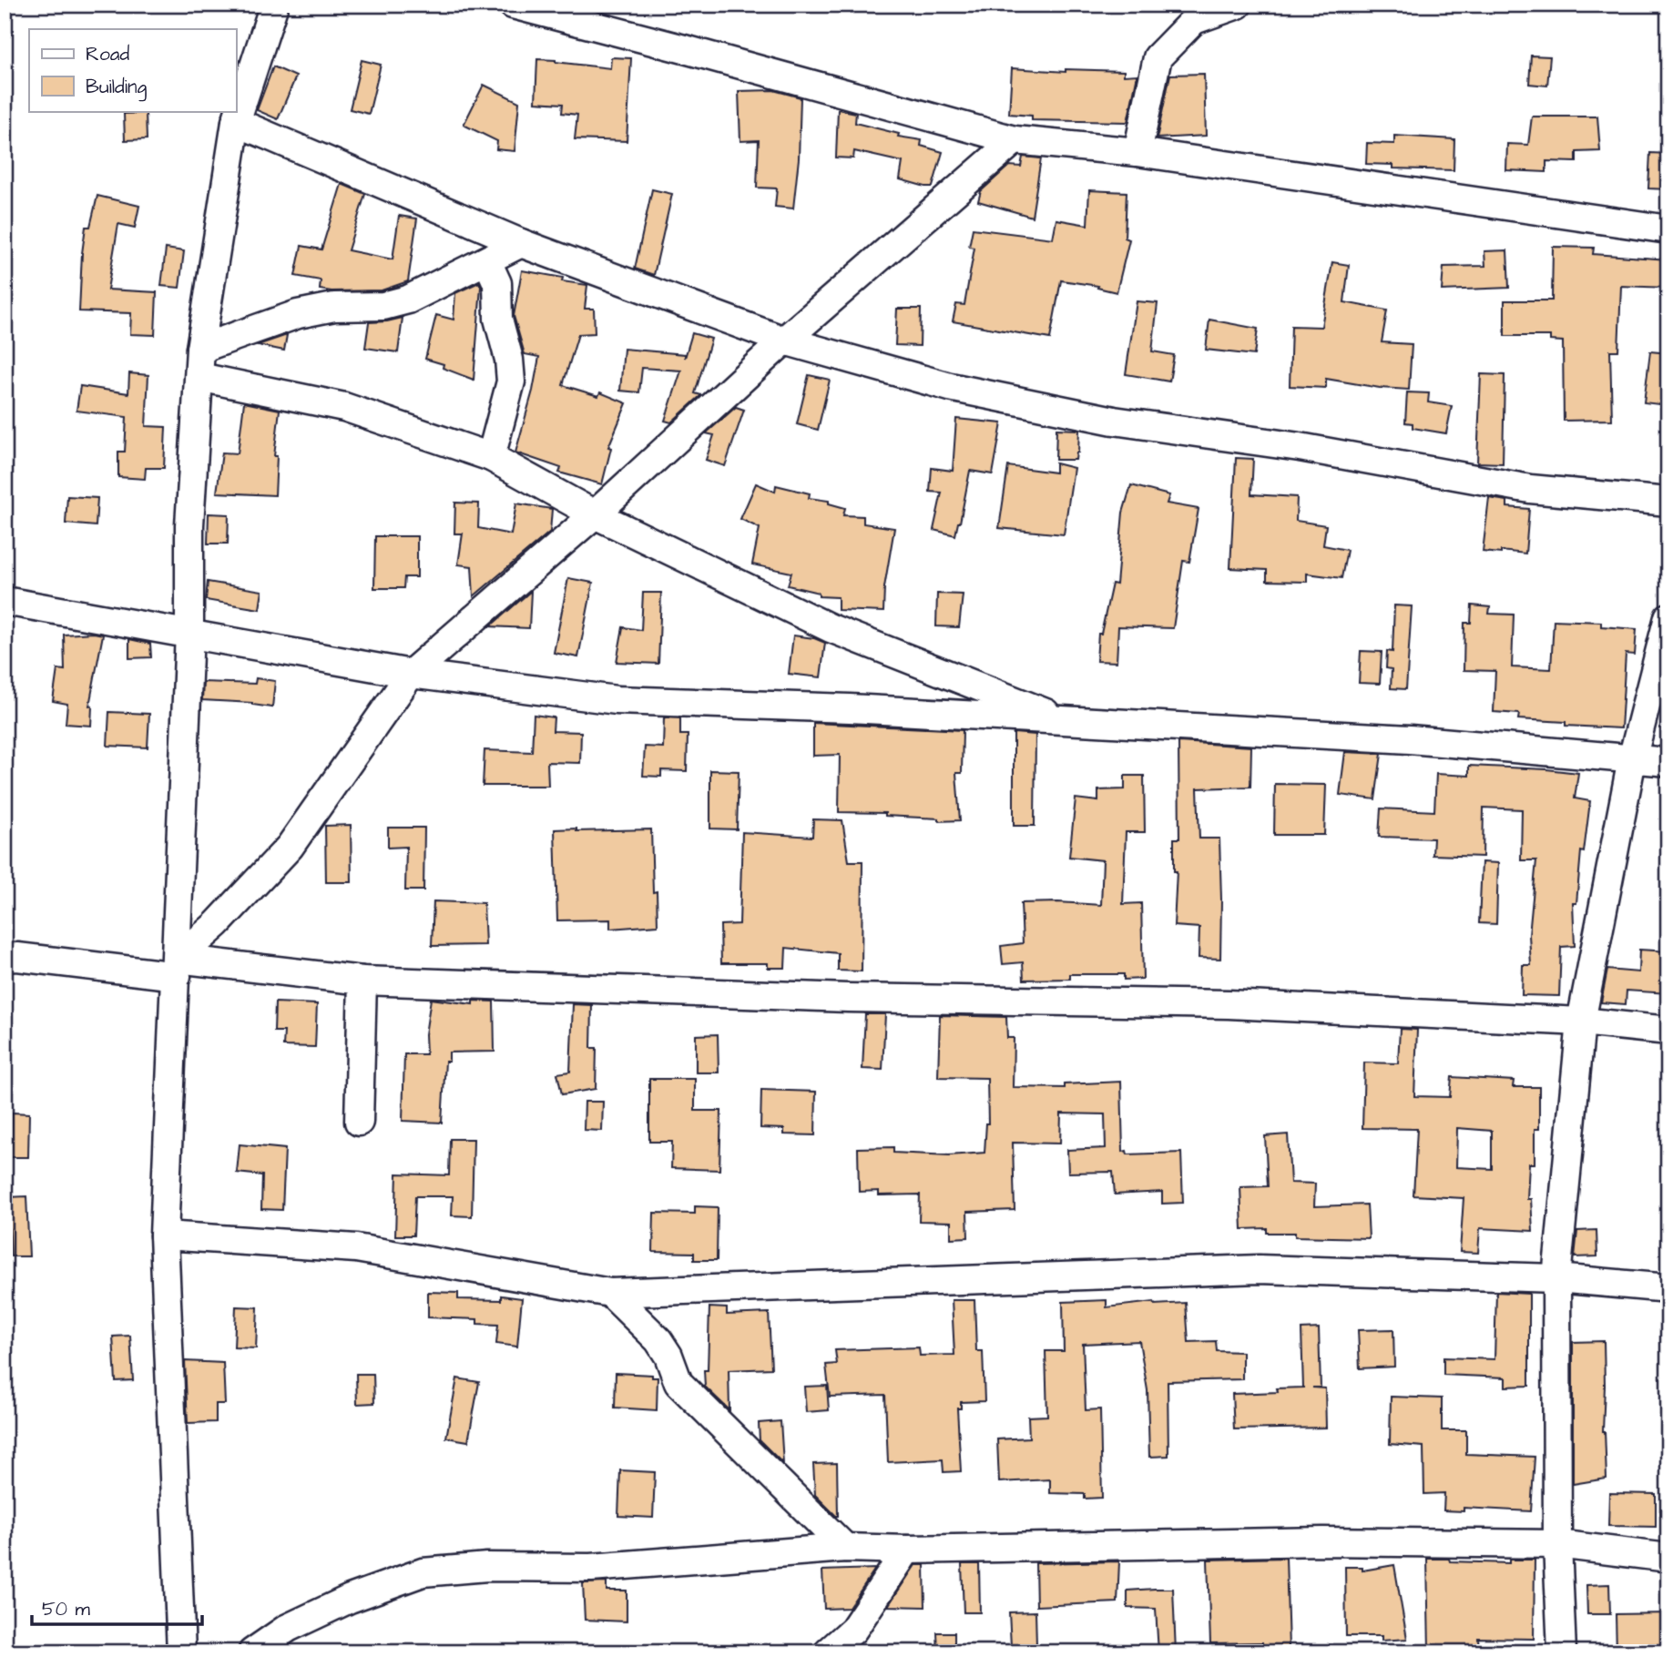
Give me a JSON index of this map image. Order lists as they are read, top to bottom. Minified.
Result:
{"legend":["Road","Building"],"scale_bar":"50 m"}
